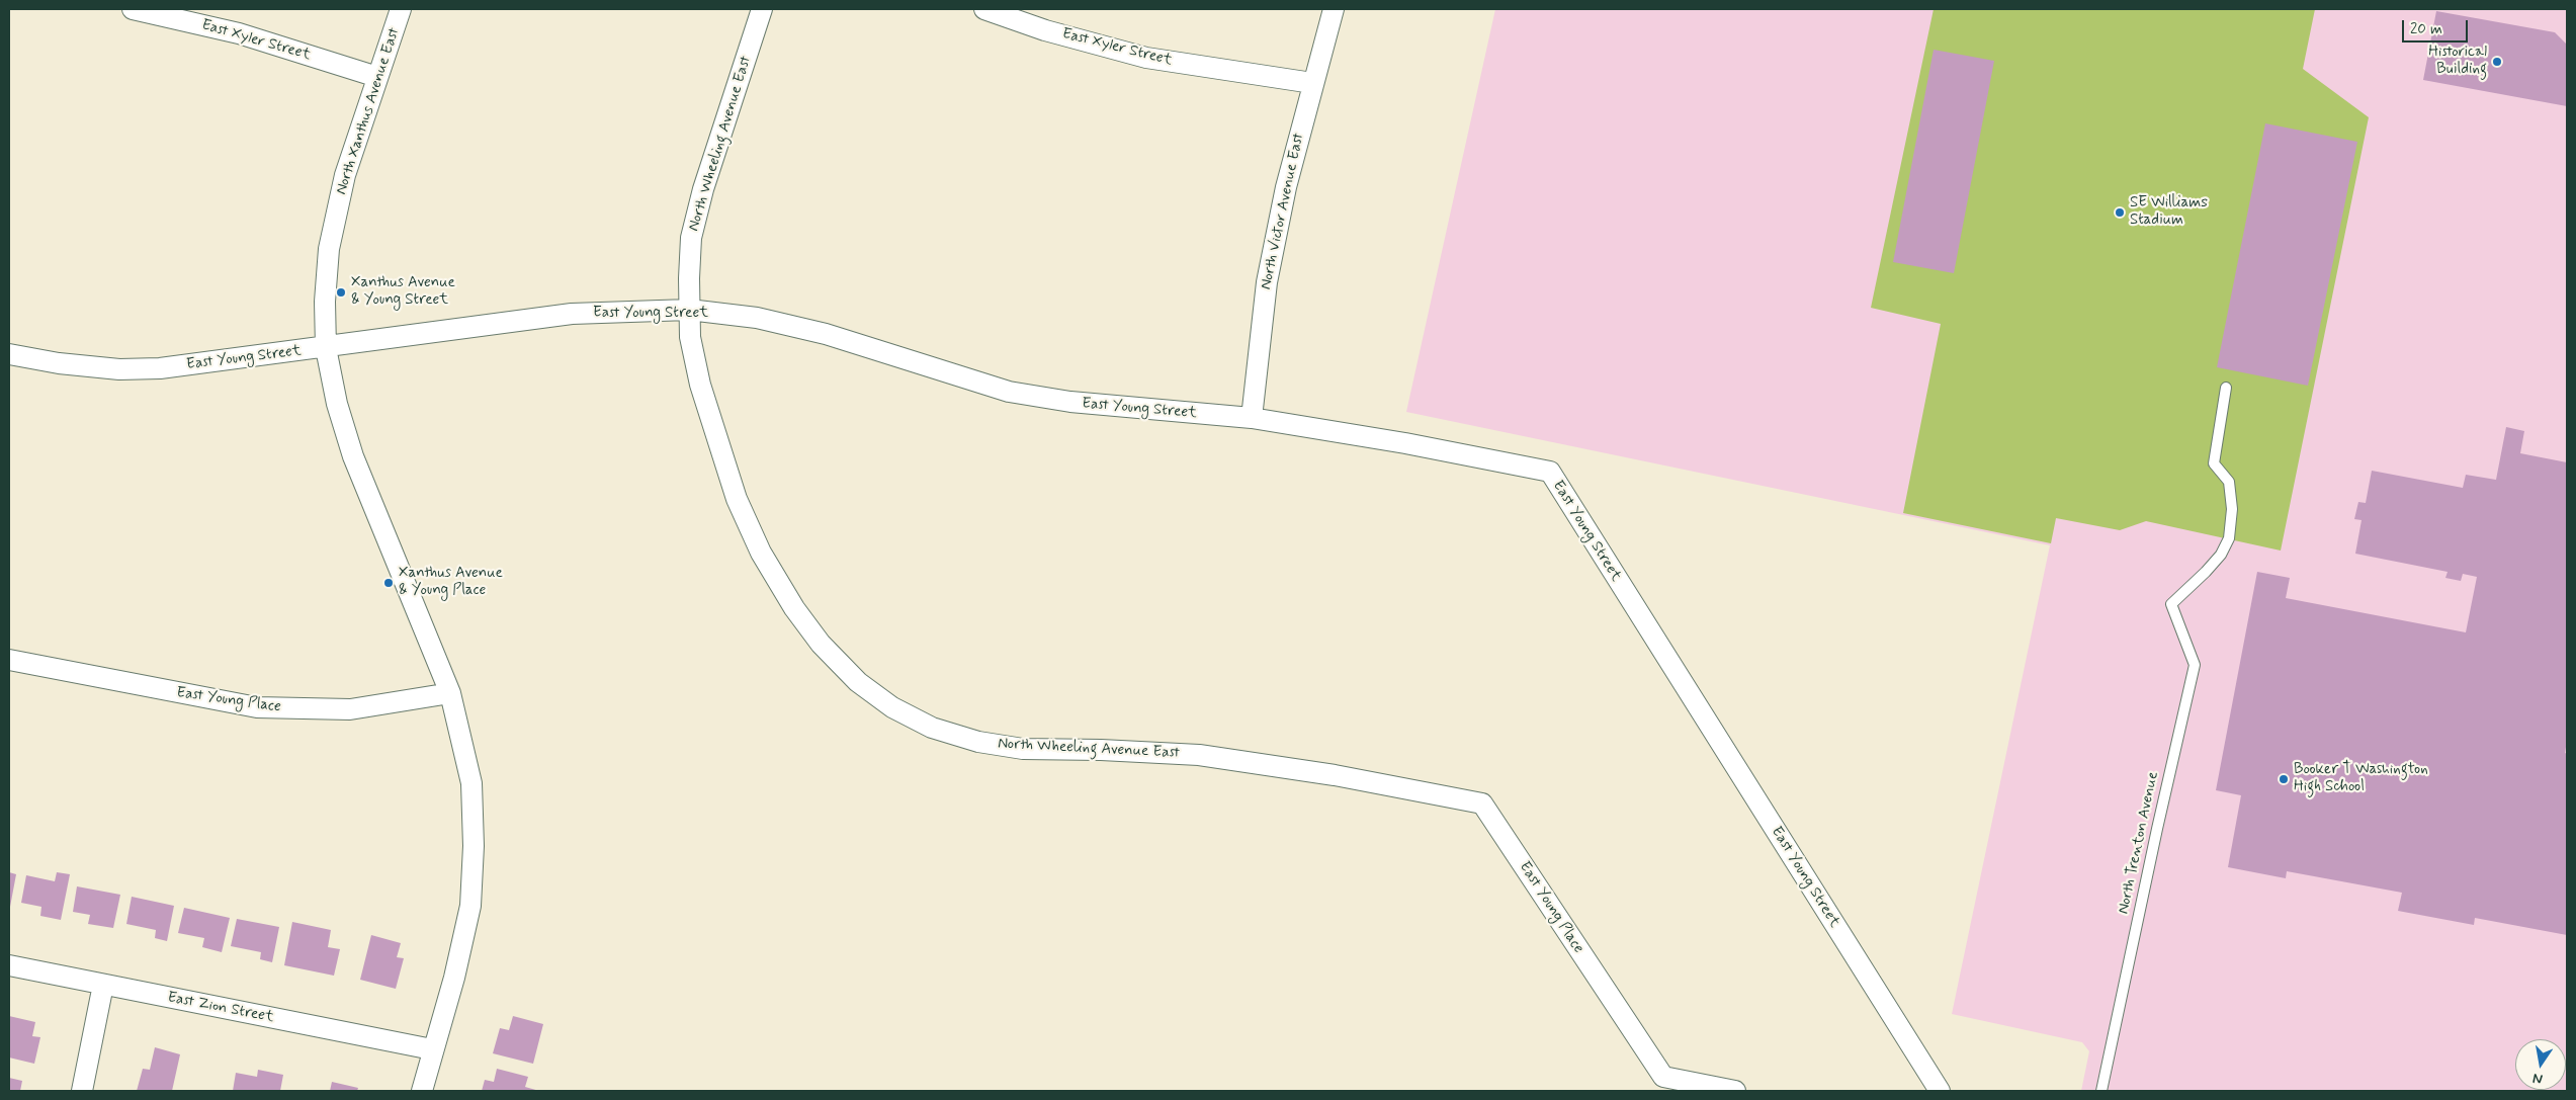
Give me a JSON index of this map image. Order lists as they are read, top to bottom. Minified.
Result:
{"streets":{"street":["East Xyler Street","North Xanthus Avenue East","North Wheeling Avenue East","North Victor Avenue East","East Young Street","East Young Place","East Zion Street"],"lane":["North Trenton Avenue"]},"crossings":[["East Xyler Street","North Xanthus Avenue East"],["East Xyler Street","North Victor Avenue East"],["North Xanthus Avenue East","East Young Street"],["North Xanthus Avenue East","East Young Place"],["North Xanthus Avenue East","East Zion Street"],["North Wheeling Avenue East","East Young Street"],["North Wheeling Avenue East","East Young Place"],["North Victor Avenue East","East Young Street"]],"places":["Historical Building","SE Williams Stadium","Xanthus Avenue & Young Street","Xanthus Avenue & Young Place","Booker T Washington High School"],"scale_bar":"20 m","north":"bottom"}
